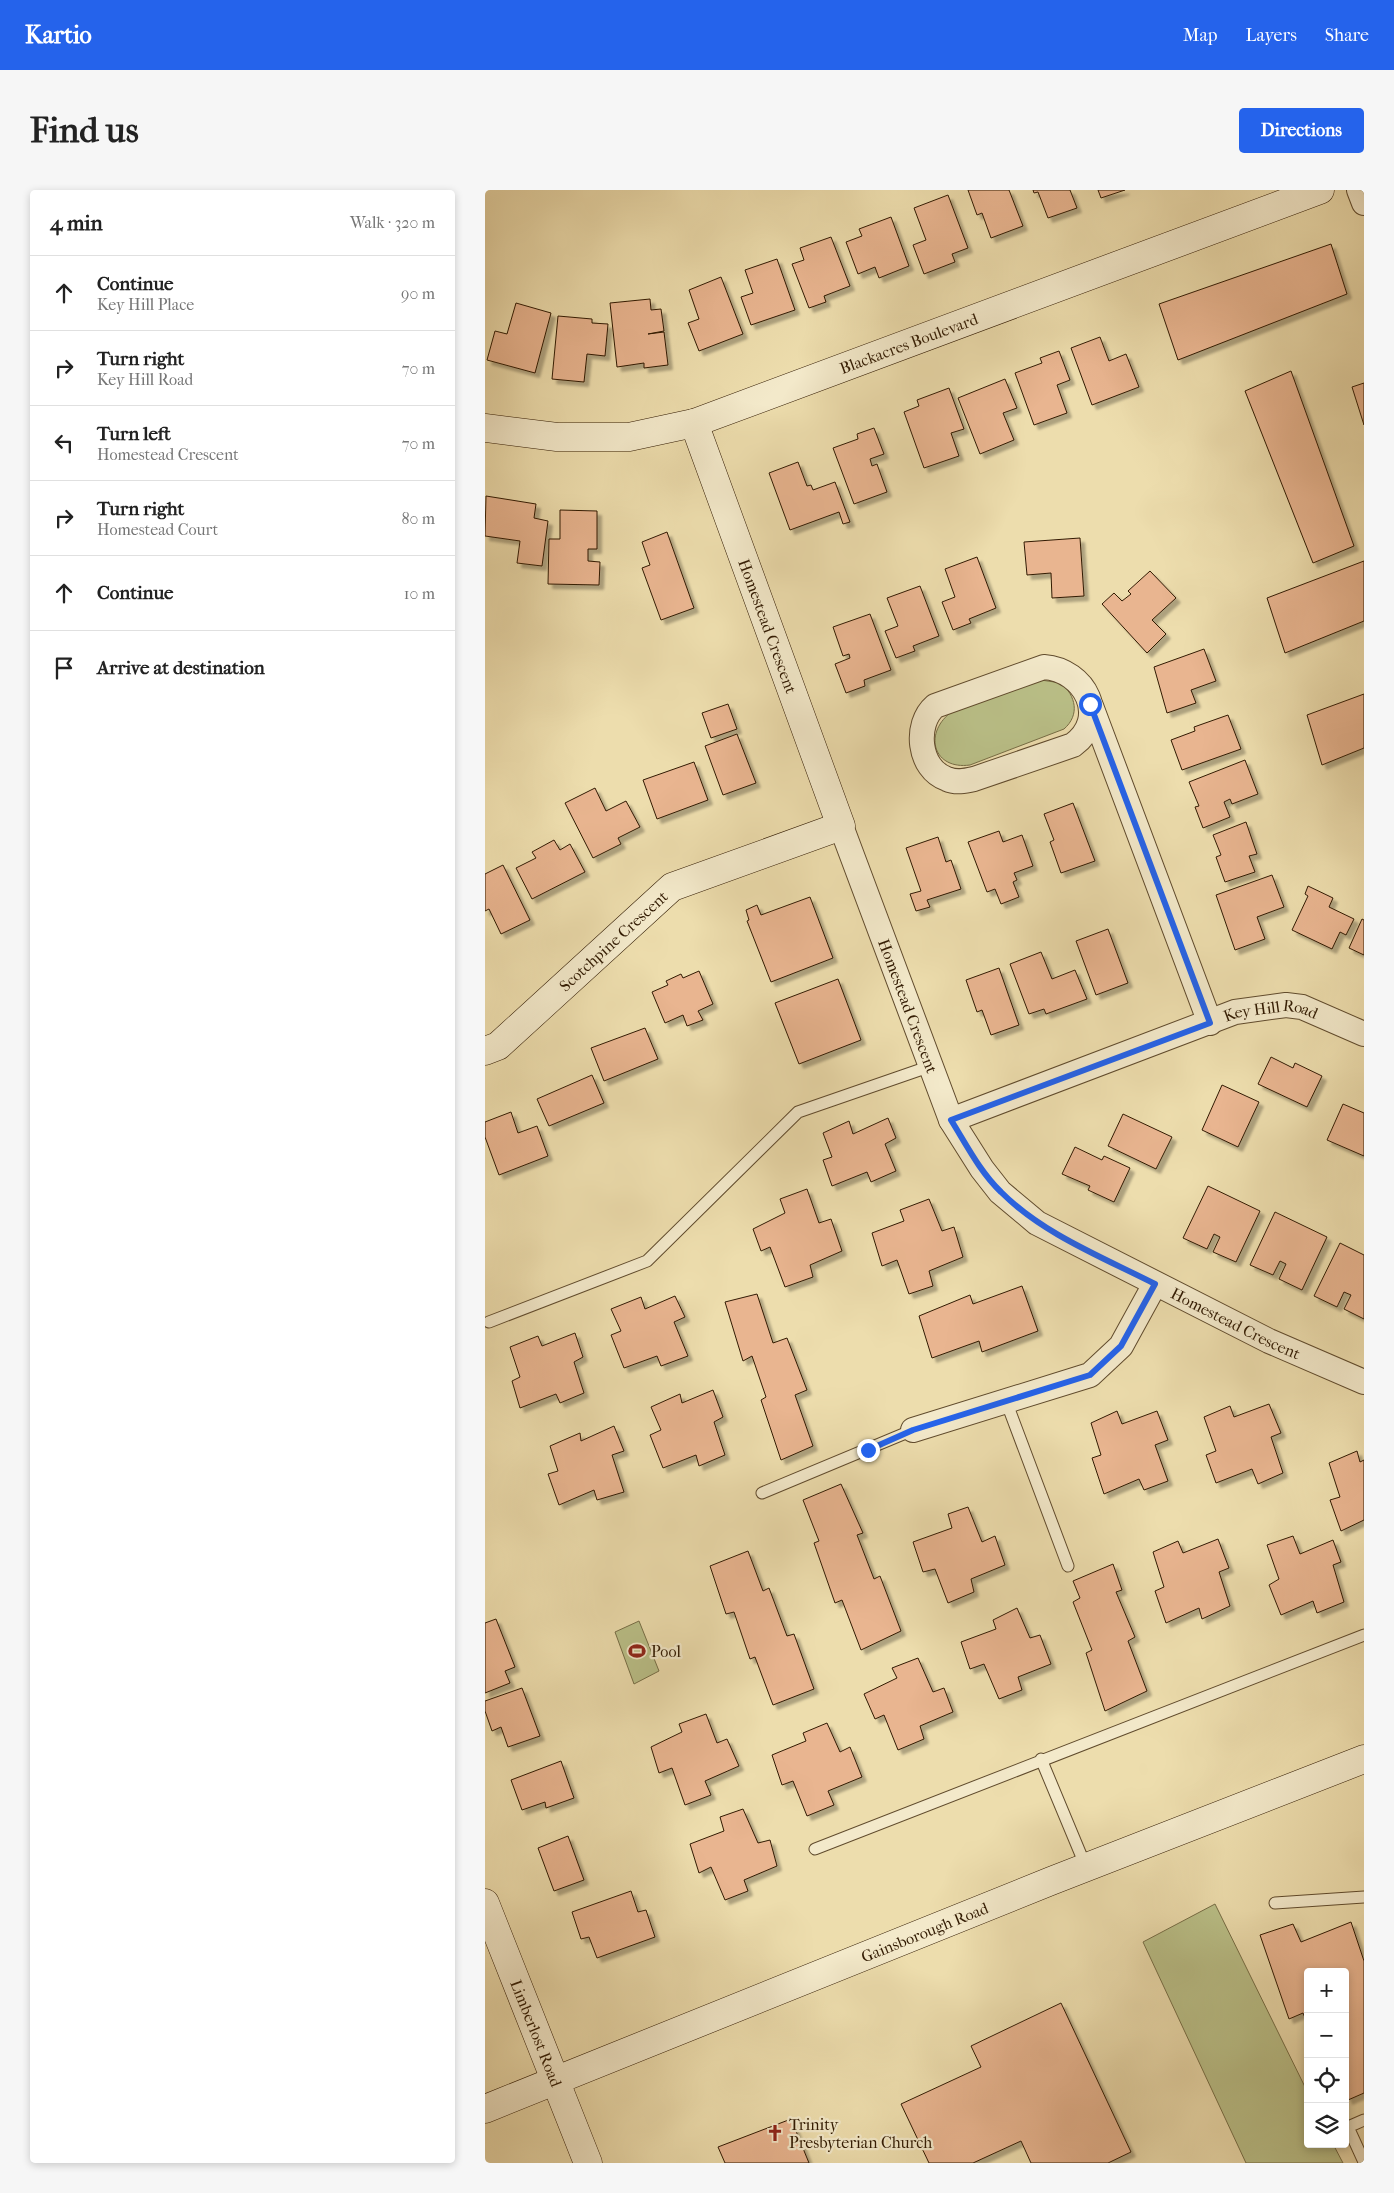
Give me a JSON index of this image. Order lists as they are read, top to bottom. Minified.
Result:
{"streets":{"street":["Blackacres Boulevard","Homestead Crescent","Scotchpine Crescent","Key Hill Road","Gainsborough Road","Limberlost Road"]},"crossings":[["Blackacres Boulevard","Homestead Crescent"],["Homestead Crescent","Scotchpine Crescent"],["Homestead Crescent","Key Hill Road"],["Gainsborough Road","Limberlost Road"]],"places":{"sports":["Pool"],"church":["Trinity Presbyterian Church"]},"page":{"header":"Kartio","nav":["Map","Layers","Share"],"buttons":"Directions","title":"Find us","heading":["4 min","Walk · 320 m"],"list":[["Continue","Key Hill Place","90 m"],["Turn right","Key Hill Road","70 m"],["Turn left","Homestead Crescent","70 m"],["Turn right","Homestead Court","80 m"],["Continue","10 m"],"Arrive at destination"],"map_buttons":["+","−"]}}
